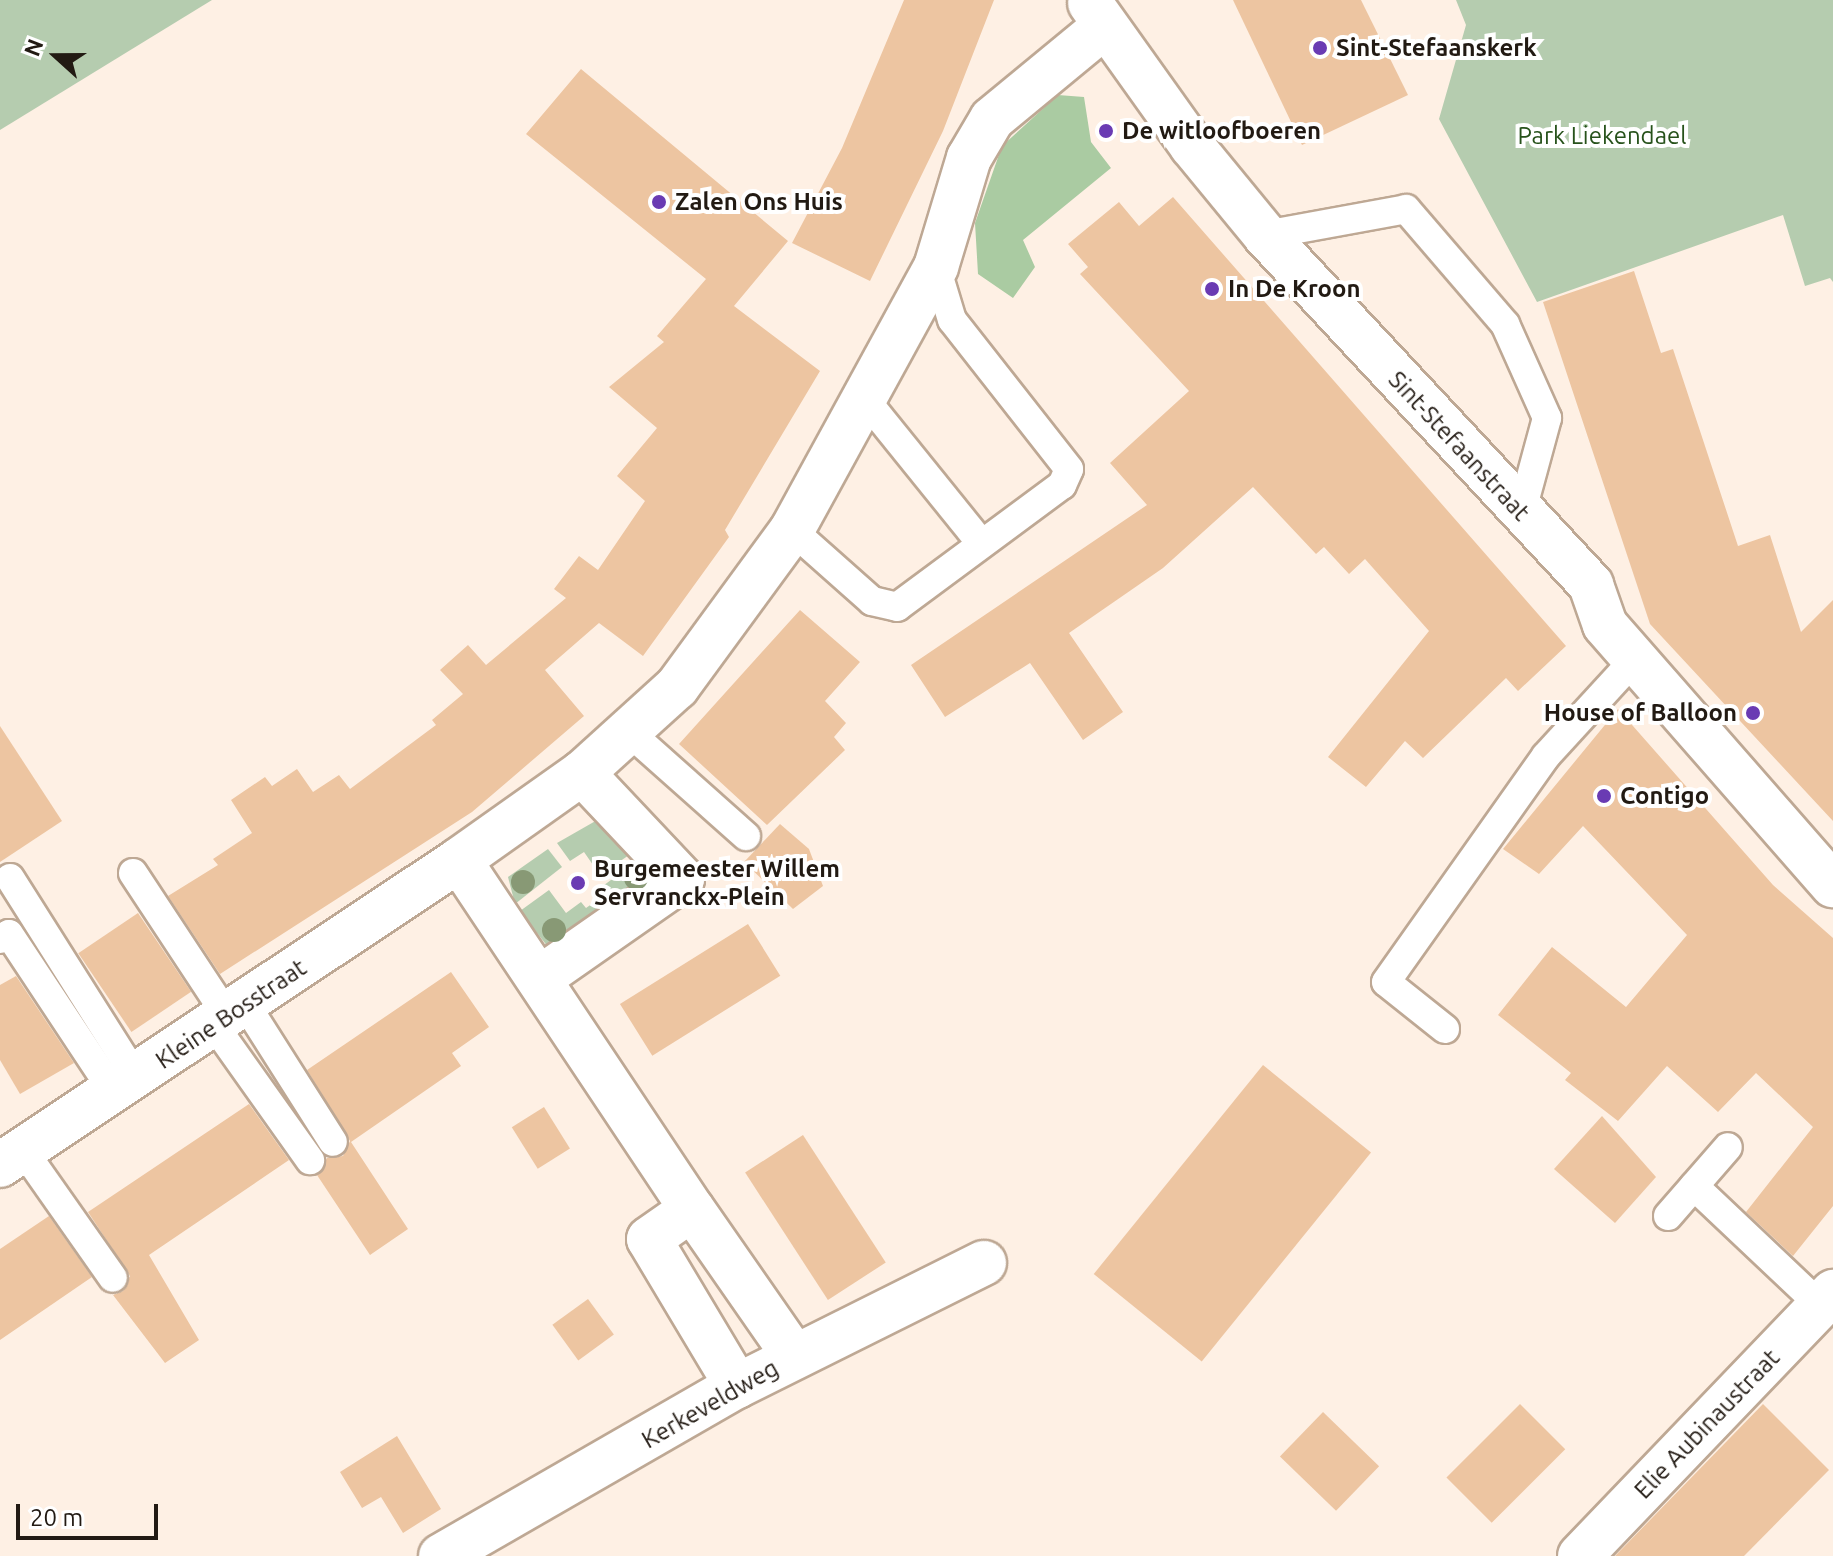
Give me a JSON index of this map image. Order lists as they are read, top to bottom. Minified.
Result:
{"streets":{"street":["Sint-Stefaanstraat","Kleine Bosstraat","Kerkeveldweg","Elie Aubinaustraat"]},"parks":["Park Liekendael"],"places":["Sint-Stefaanskerk","De witloofboeren","Zalen Ons Huis","In De Kroon","House of Balloon","Contigo","Burgemeester Willem Servranckx-Plein"],"scale_bar":"20 m","north":"left"}
